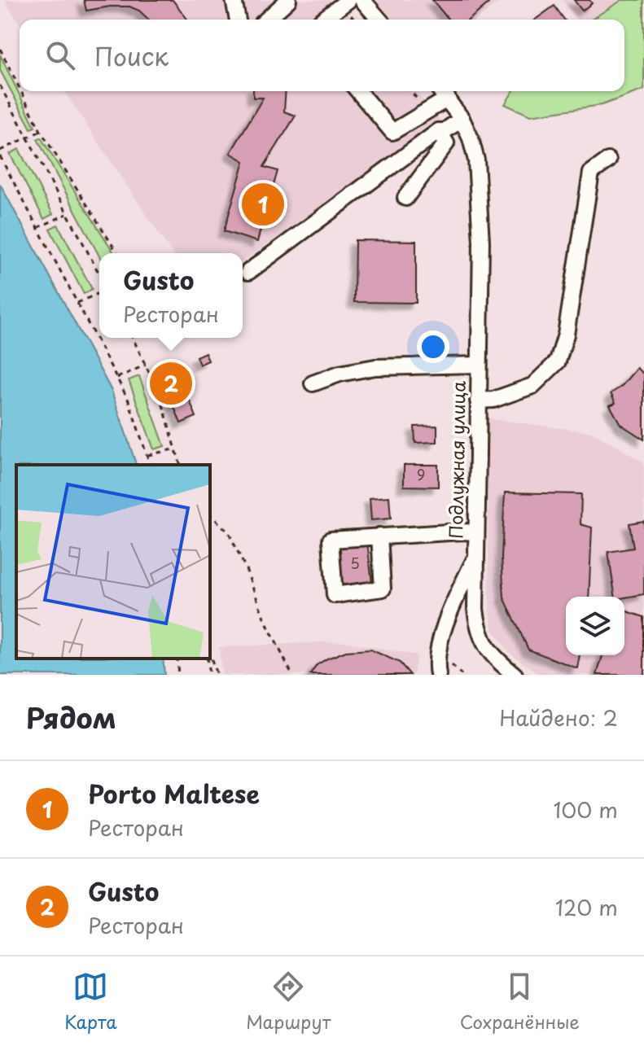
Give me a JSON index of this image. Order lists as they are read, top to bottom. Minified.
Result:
{"streets":{"street":["Подлужная улица"]},"house_numbers":["9","5"],"page":{"search":"Поиск","pins":["1","2"],"popup":["Gusto","Ресторан"],"heading":["Рядом","Найдено: 2"],"list":[{"mark":"1","name":"Porto Maltese","note":"Ресторан","value":"100 m"},{"mark":"2","name":"Gusto","note":"Ресторан","value":"120 m"}],"nav":["Карта","Маршрут","Сохранённые"]}}
